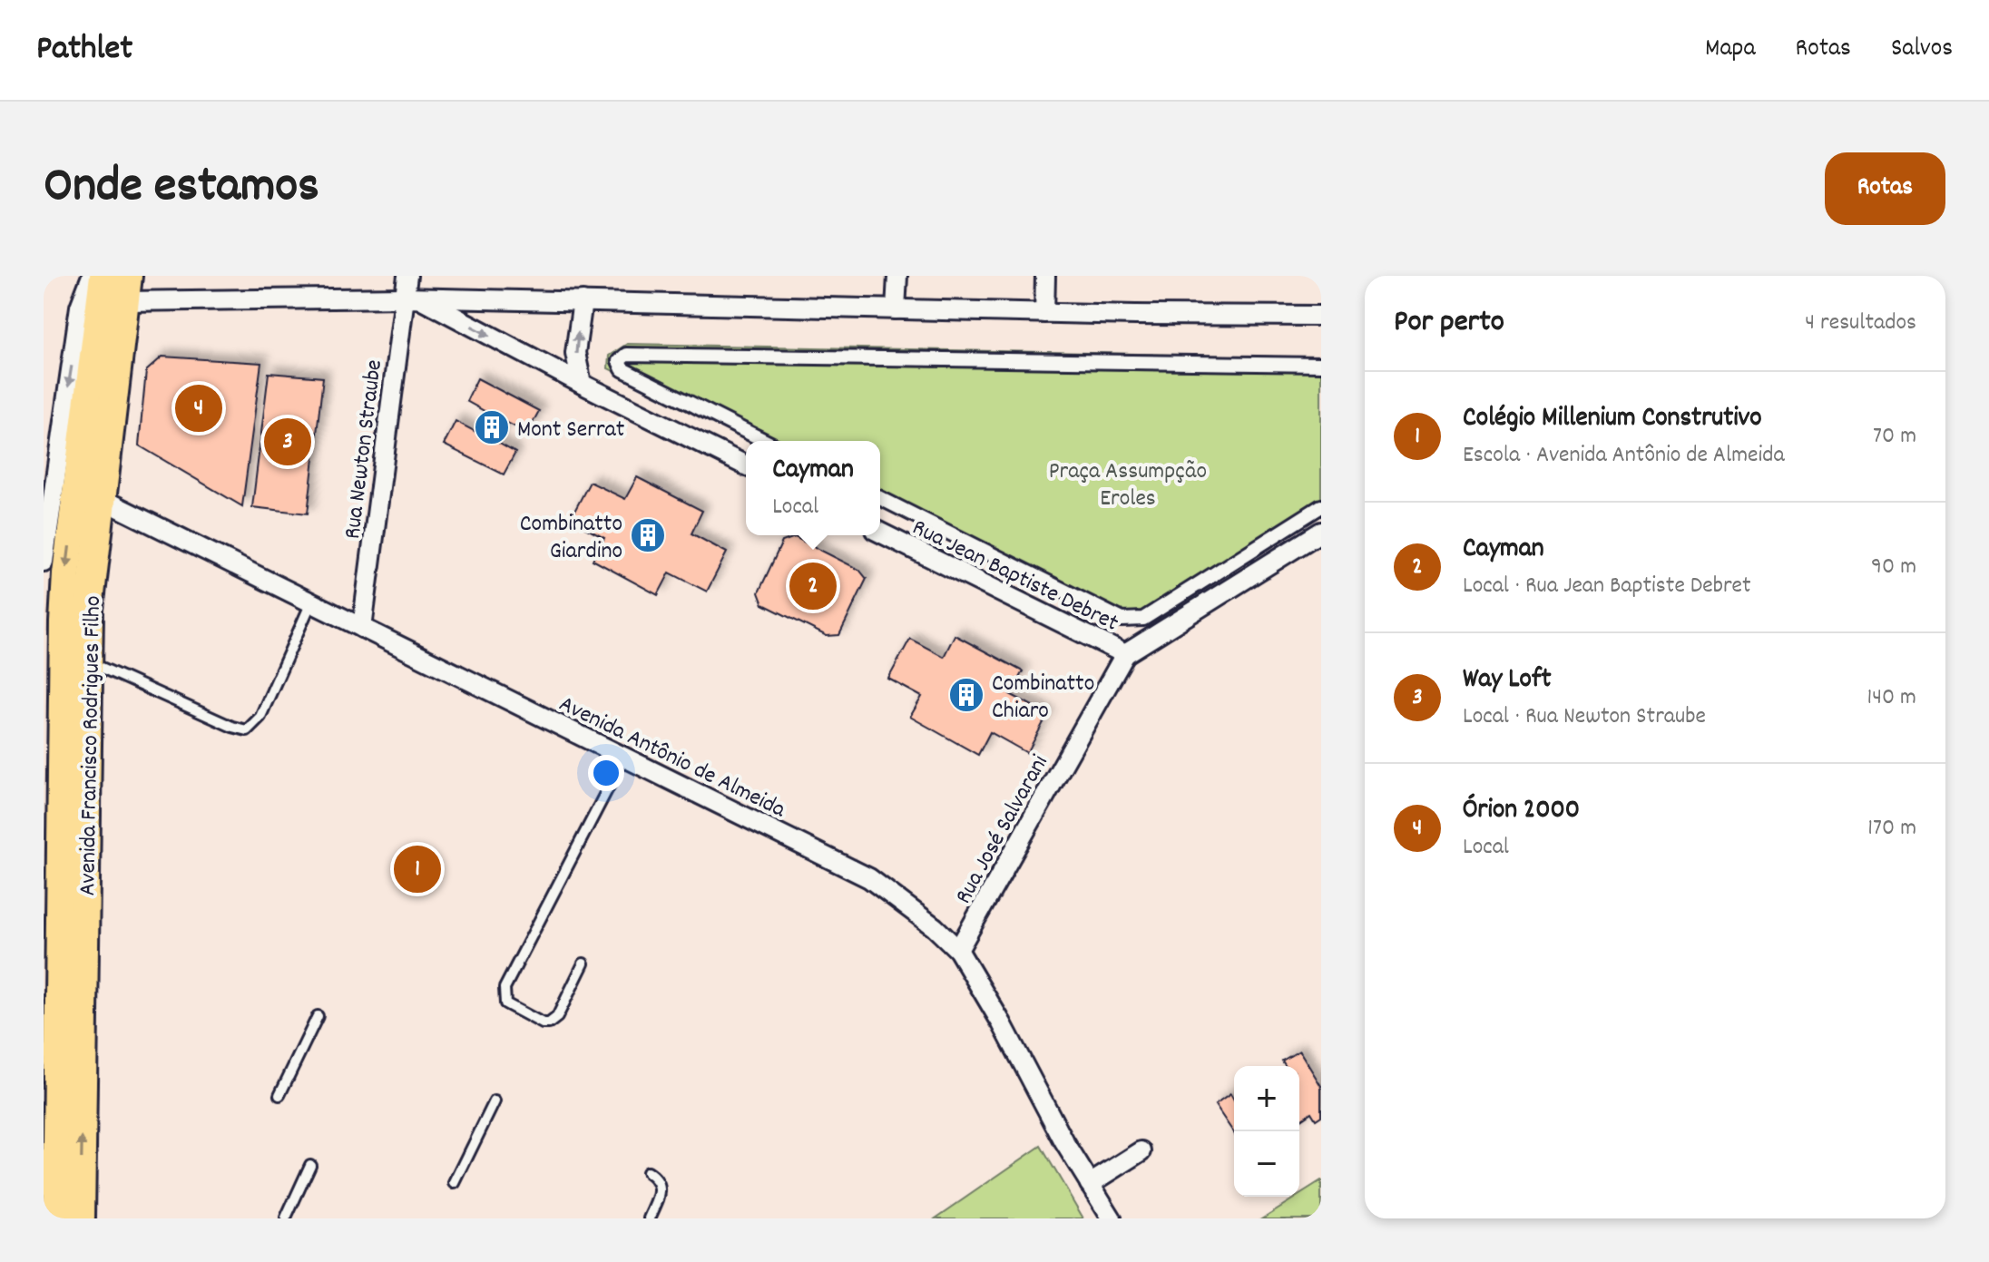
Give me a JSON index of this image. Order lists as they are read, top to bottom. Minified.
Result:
{"streets":{"main road":["Avenida Francisco Rodrigues Filho"],"street":["Rua Newton Straube","Rua Jean Baptiste Debret","Avenida Antônio de Almeida","Rua José Salvarani"]},"crossings":[["Rua Newton Straube","Avenida Antônio de Almeida"],["Rua Jean Baptiste Debret","Rua José Salvarani"],["Avenida Francisco Rodrigues Filho","Avenida Antônio de Almeida"],["Avenida Antônio de Almeida","Rua José Salvarani"]],"parks":["Praça Assumpção Eroles"],"places":{"building":["Mont Serrat","Combinatto Giardino","Combinatto Chiaro"]},"page":{"header":"Pathlet","nav":["Mapa","Rotas","Salvos"],"title":"Onde estamos","buttons":"Rotas","heading":["Por perto","4 resultados"],"list":[{"mark":"1","name":"Colégio Millenium Construtivo","note":"Escola · Avenida Antônio de Almeida","value":"70 m"},{"mark":"2","name":"Cayman","note":"Local · Rua Jean Baptiste Debret","value":"90 m"},{"mark":"3","name":"Way Loft","note":"Local · Rua Newton Straube","value":"140 m"},{"mark":"4","name":"Órion 2000","note":"Local","value":"170 m"}],"pins":["4","3","2","1"],"popup":["Cayman","Local"],"map_buttons":["+","−"]}}
